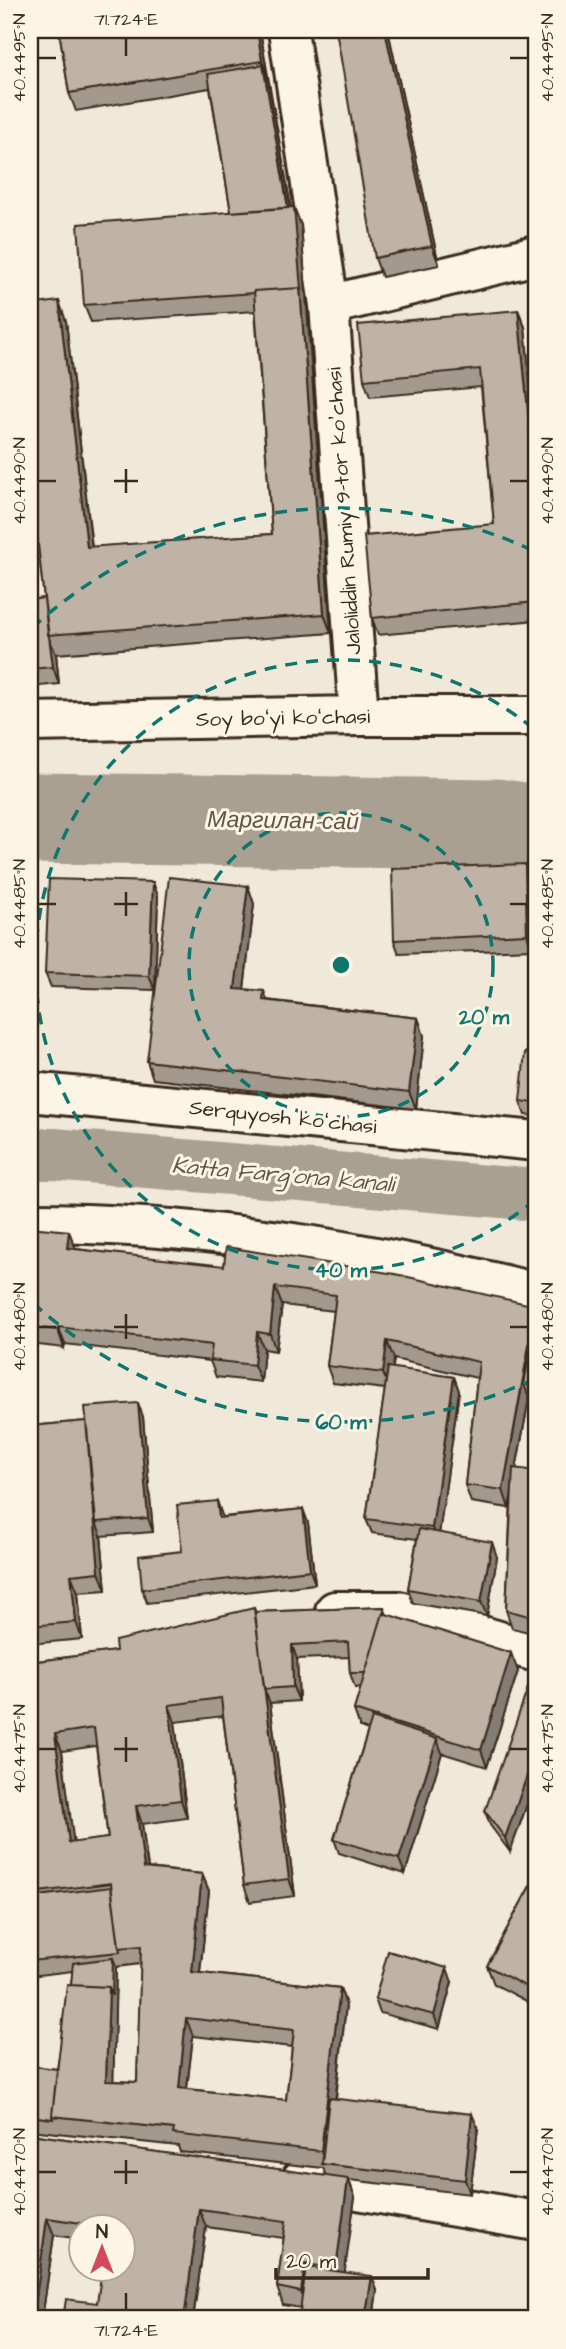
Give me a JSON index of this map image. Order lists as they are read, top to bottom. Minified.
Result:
{"streets":{"street":["Jaloliddin Rumiy 9-tor koʼchasi","Soy boʻyi koʻchasi","Serquyosh koʻchasi"]},"crossings":[["Jaloliddin Rumiy 9-tor koʼchasi","Soy boʻyi koʻchasi"]],"water":["Маргилан-сай","Katta Farg'ona kanali"],"scale_bar":"20 m","north":"top","coordinates":["71.724°E","40.4495°N","40.4490°N","40.4485°N","40.4480°N","40.4475°N","40.4470°N"],"rings":["20 m","40 m","60 m"]}
